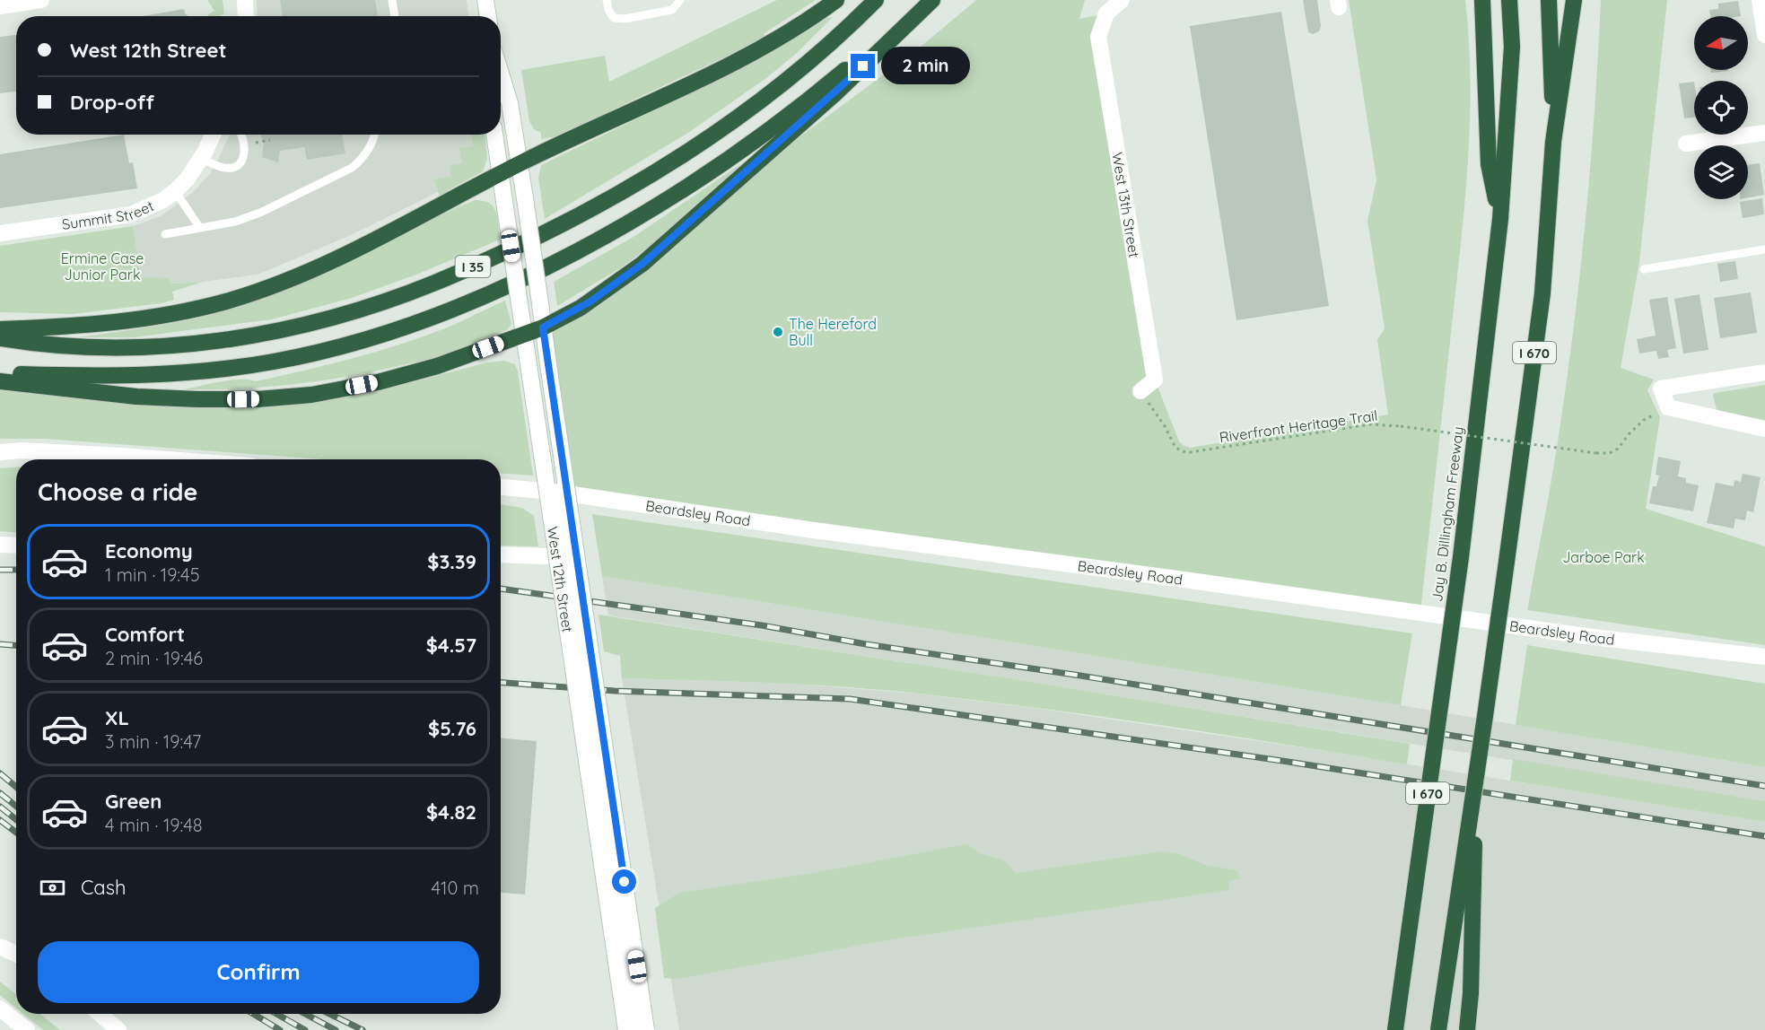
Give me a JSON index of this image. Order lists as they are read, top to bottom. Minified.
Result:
{"streets":{"highway":["I 35","I 670","Jay B. Dillingham Freeway"],"street":["West 13th Street","Summit Street","Beardsley Road","West 12th Street"],"path":["Riverfront Heritage Trail"]},"crossings":[["West 13th Street","Riverfront Heritage Trail"]],"parks":["Ermine Case Junior Park","Jarboe Park"],"places":["The Hereford Bull"],"north":"left","page":{"banner":["West 12th Street","Drop-off"],"bubble":"2 min","heading":"Choose a ride","list":[{"name":"Economy","note":"1 min · 19:45","value":"$3.39"},{"name":"Comfort","note":"2 min · 19:46","value":"$4.57"},{"name":"XL","note":"3 min · 19:47","value":"$5.76"},{"name":"Green","note":"4 min · 19:48","value":"$4.82"}],"pay":["Cash","410 m"],"buttons":"Confirm"}}
